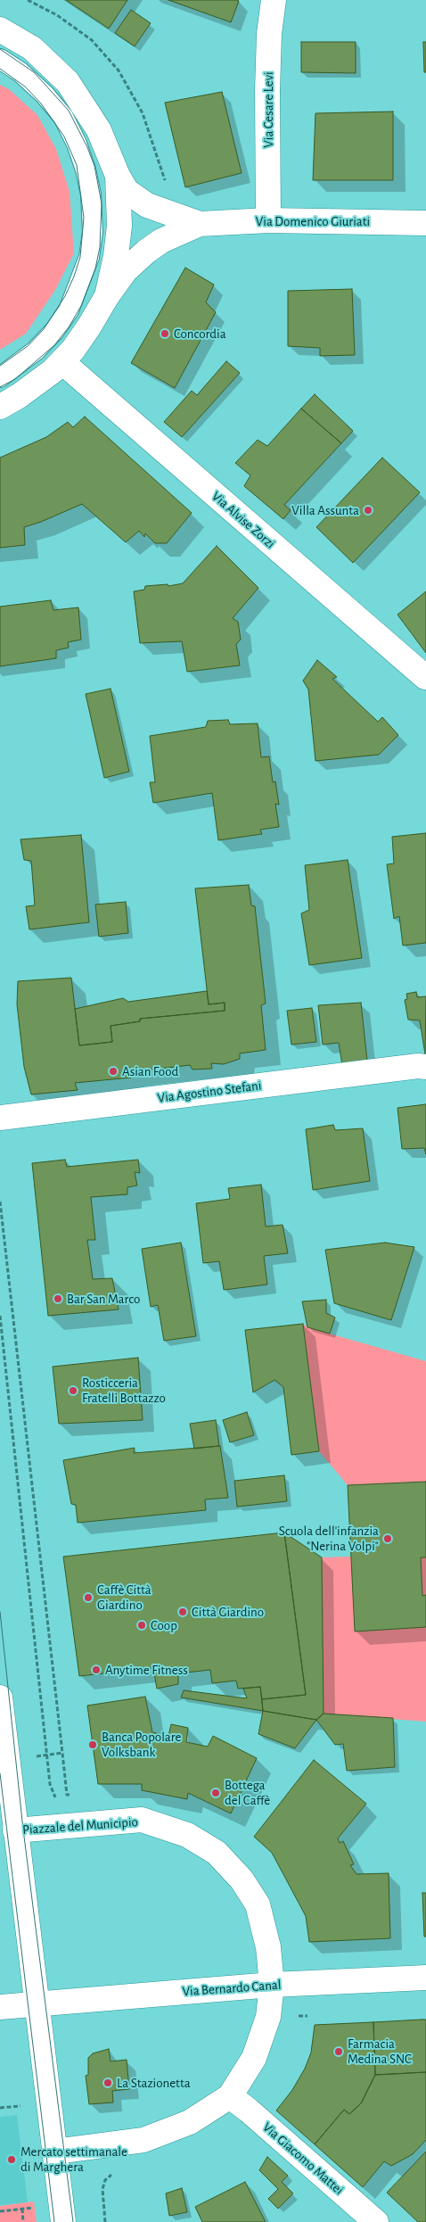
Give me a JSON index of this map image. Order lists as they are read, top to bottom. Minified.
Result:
{"streets":{"street":["Via Cesare Levi","Via Domenico Giuriati","Via Alvise Zorzi","Via Agostino Stefani","Piazzale del Municipio","Via Bernardo Canal","Via Giacomo Mattei"]},"crossings":[["Via Cesare Levi","Via Domenico Giuriati"],["Piazzale del Municipio","Via Bernardo Canal"],["Piazzale del Municipio","Via Giacomo Mattei"]],"places":["Concordia","Villa Assunta","Asian Food","Bar San Marco","Rosticceria Fratelli Bottazzo","Scuola dell'infanzia \"Nerina Volpi\"","Caffè Città Giardino","Città Giardino","Coop","Anytime Fitness","Banca Popolare Volksbank","Bottega del Caffè","Farmacia Medina SNC","La Stazionetta","Mercato settimanale di Marghera"]}
